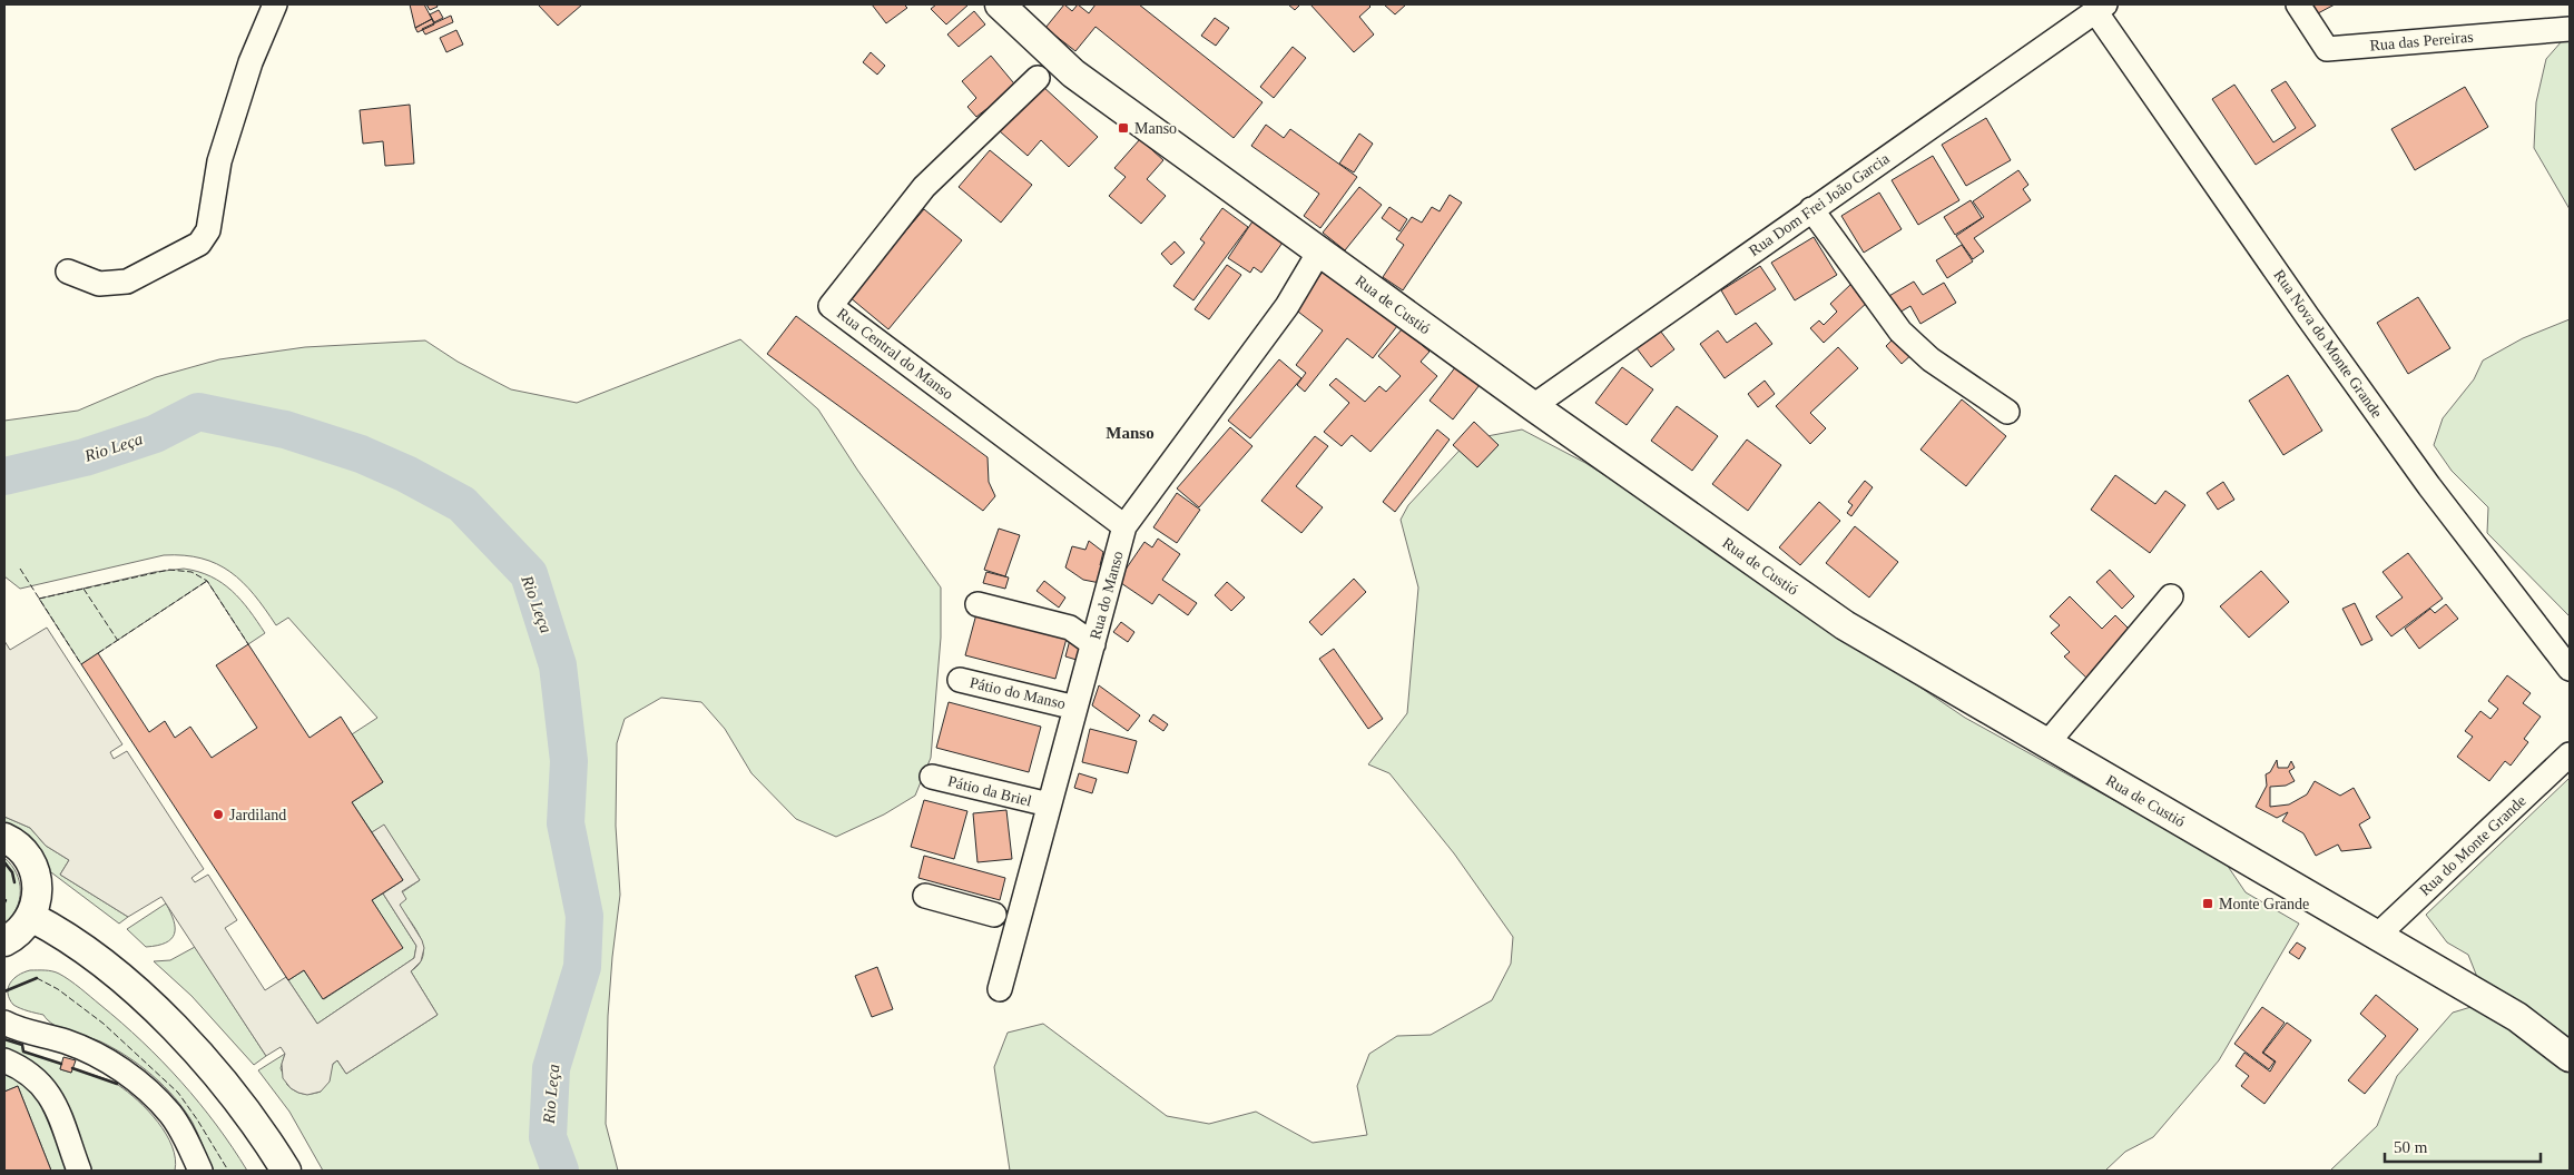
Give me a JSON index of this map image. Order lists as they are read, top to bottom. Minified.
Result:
{"streets":{"main road":["Rua de Custió"],"street":["Rua das Pereiras","Rua Dom Frei João Garcia","Rua Nova do Monte Grande","Rua Central do Manso","Rua do Manso","Pátio do Manso","Pátio da Briel","Rua do Monte Grande"]},"crossings":[["Rua Dom Frei João Garcia","Rua de Custió"],["Rua Dom Frei João Garcia","Rua Nova do Monte Grande"],["Rua de Custió","Rua do Manso"],["Rua de Custió","Rua do Monte Grande"],["Rua Central do Manso","Rua do Manso"],["Rua do Manso","Pátio do Manso"],["Rua do Manso","Pátio da Briel"]],"districts":["Manso"],"water":["Rio Leça"],"places":{"transit":["Manso","Monte Grande"],"other":["Jardiland"]},"scale_bar":"50 m"}
